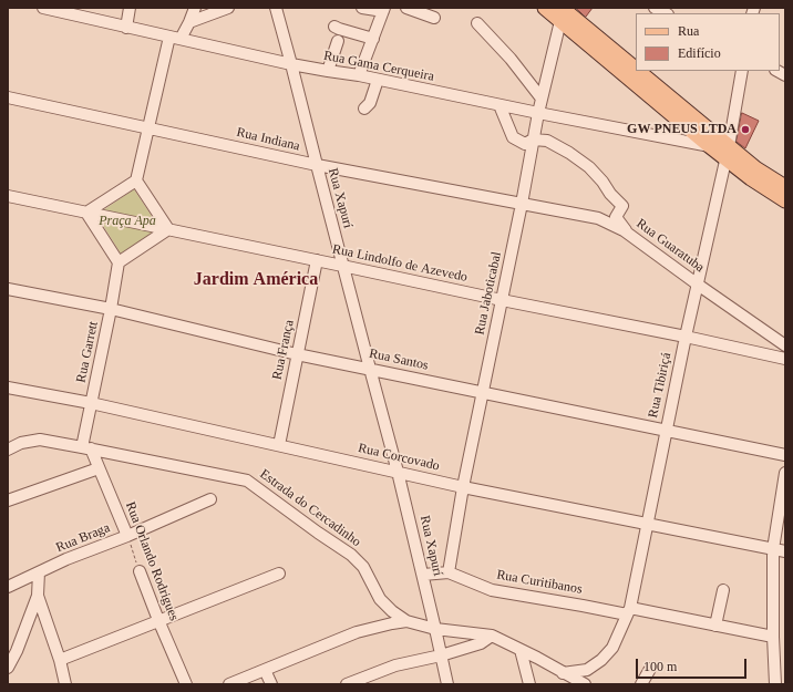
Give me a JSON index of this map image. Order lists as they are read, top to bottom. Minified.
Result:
{"streets":{"street":["Rua Gama Cerqueira","Rua Indiana","Rua Xapurí","Rua Guaratuba","Rua Lindolfo de Azevedo","Rua Jaboticabal","Rua França","Rua Garrett","Rua Santos","Rua Tibiriçá","Rua Corcovado","Estrada do Cercadinho","Rua Braga","Rua Orlando Rodrigues","Rua Curitibanos"]},"crossings":[["Rua Gama Cerqueira","Rua Xapurí"],["Rua Gama Cerqueira","Rua Jaboticabal"],["Rua Indiana","Rua Xapurí"],["Rua Indiana","Rua Guaratuba"],["Rua Indiana","Rua Jaboticabal"],["Rua Xapurí","Rua Lindolfo de Azevedo"],["Rua Xapurí","Rua Santos"],["Rua Xapurí","Rua Corcovado"],["Rua Xapurí","Estrada do Cercadinho"],["Rua Xapurí","Rua Curitibanos"],["Rua Guaratuba","Rua Jaboticabal"],["Rua Guaratuba","Rua Tibiriçá"],["Rua Lindolfo de Azevedo","Rua Jaboticabal"],["Rua Lindolfo de Azevedo","Rua França"],["Rua Lindolfo de Azevedo","Rua Tibiriçá"],["Rua Jaboticabal","Rua Santos"],["Rua Jaboticabal","Rua Corcovado"],["Rua Jaboticabal","Rua Curitibanos"],["Rua França","Rua Santos"],["Rua França","Rua Corcovado"],["Rua Garrett","Rua Santos"],["Rua Garrett","Rua Corcovado"],["Rua Garrett","Estrada do Cercadinho"],["Rua Garrett","Rua Orlando Rodrigues"],["Rua Santos","Rua Tibiriçá"],["Rua Tibiriçá","Rua Corcovado"],["Rua Tibiriçá","Estrada do Cercadinho"],["Rua Tibiriçá","Rua Curitibanos"],["Estrada do Cercadinho","Rua Orlando Rodrigues"],["Rua Braga","Rua Orlando Rodrigues"]],"districts":["Jardim América"],"parks":["Praça Apa"],"places":["GW PNEUS LTDA"],"legend":["Rua","Edifício"],"scale_bar":"100 m"}
